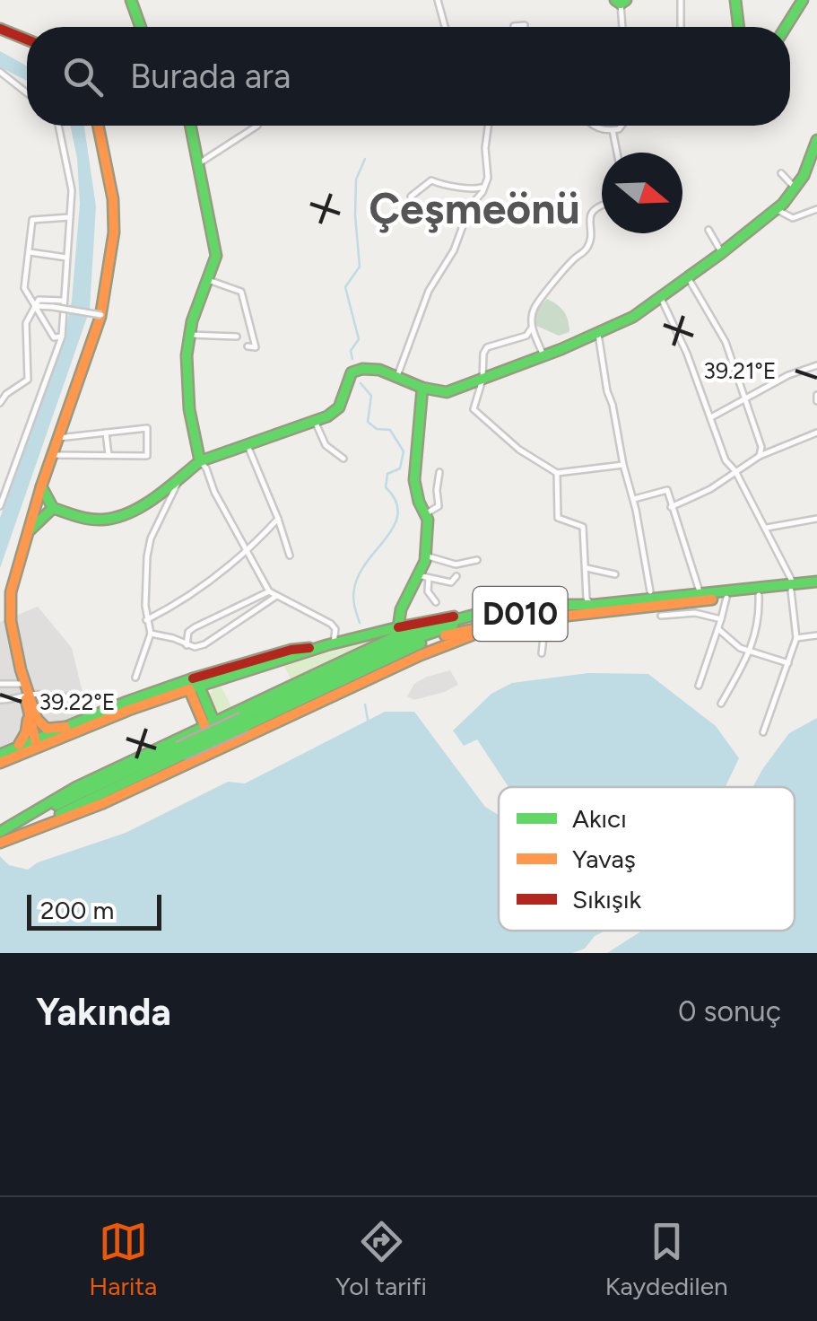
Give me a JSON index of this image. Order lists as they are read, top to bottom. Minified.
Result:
{"streets":{"main road":["D010"]},"districts":["Çeşmeönü"],"legend":["Akıcı","Yavaş","Sıkışık"],"scale_bar":"200 m","north":"right","page":{"search":"Burada ara","scale":"200 m","heading":["Yakında","0 sonuç"],"nav":["Harita","Yol tarifi","Kaydedilen"]},"coordinates":["39.21°E","39.22°E"]}
